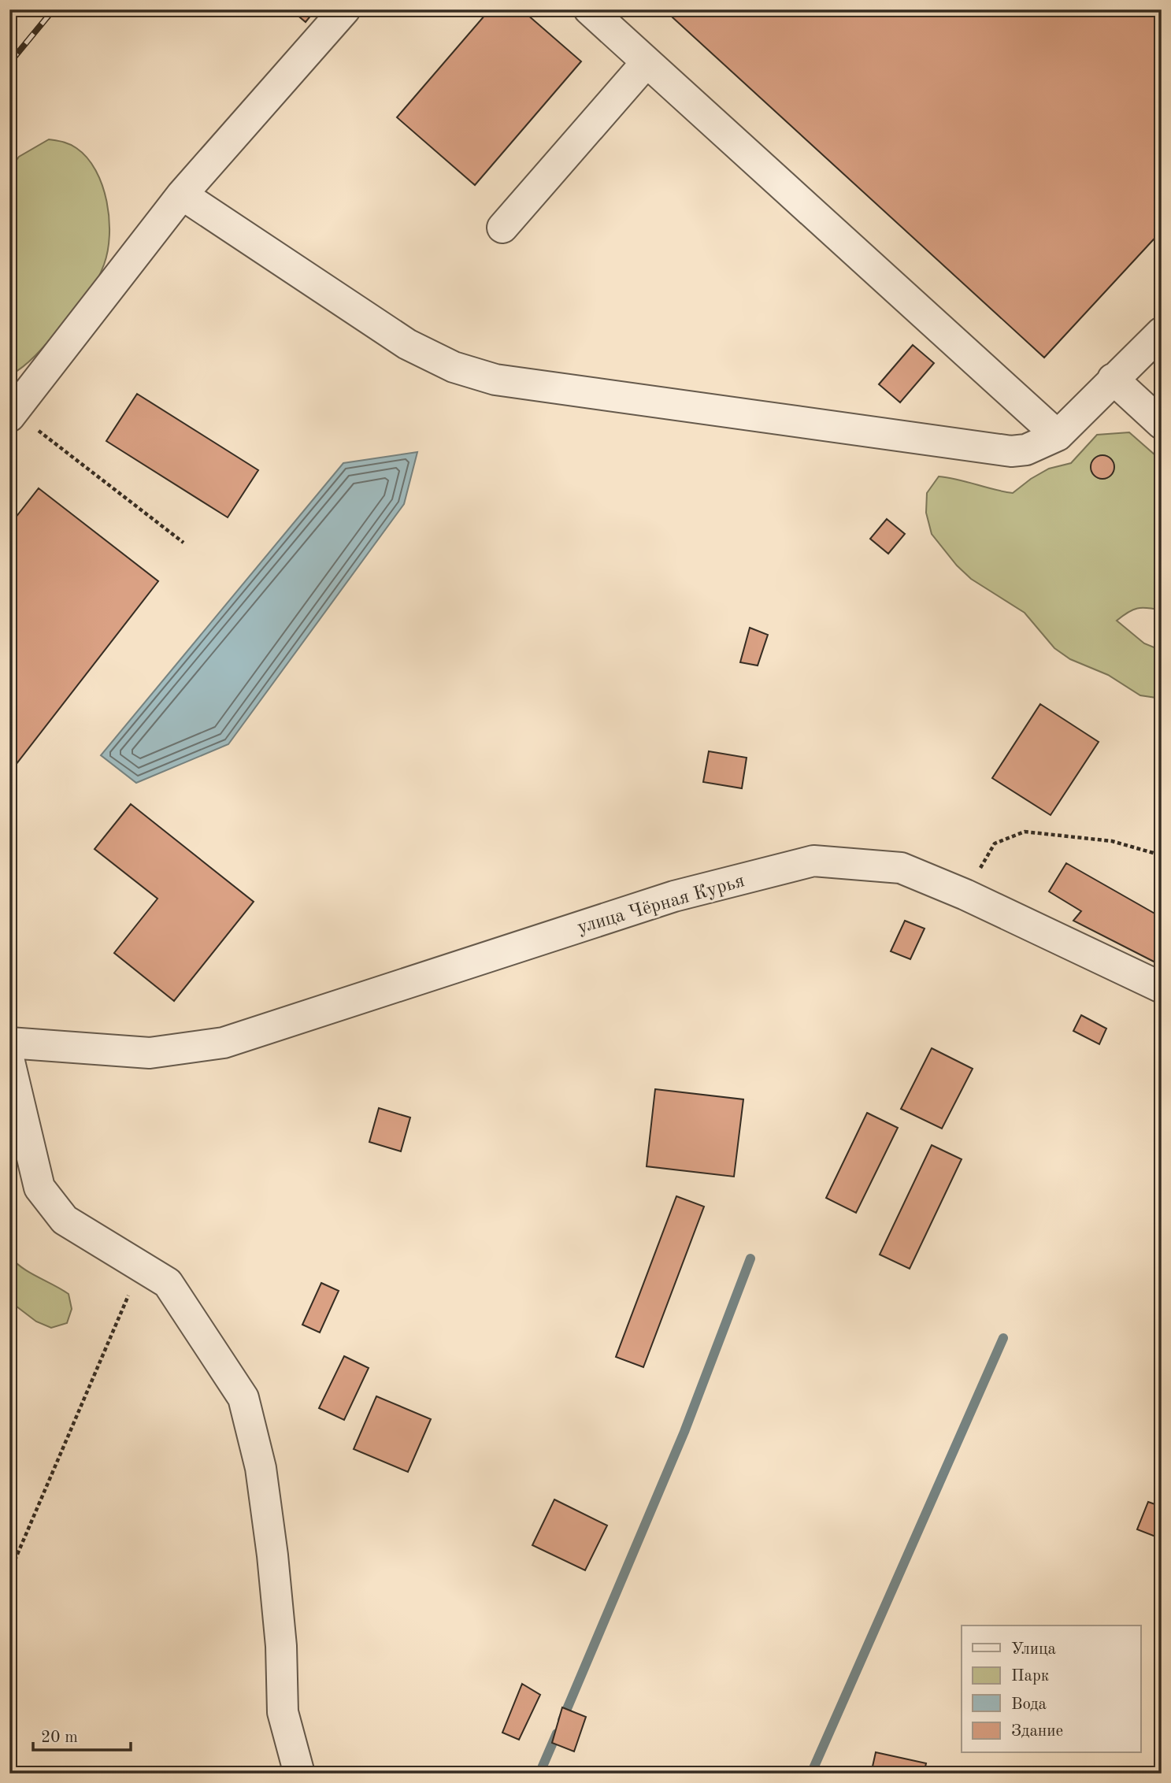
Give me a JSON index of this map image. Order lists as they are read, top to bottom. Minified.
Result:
{"streets":{"street":["улица Чёрная Курья"]},"legend":["Улица","Парк","Вода","Здание"],"scale_bar":"20 m"}
